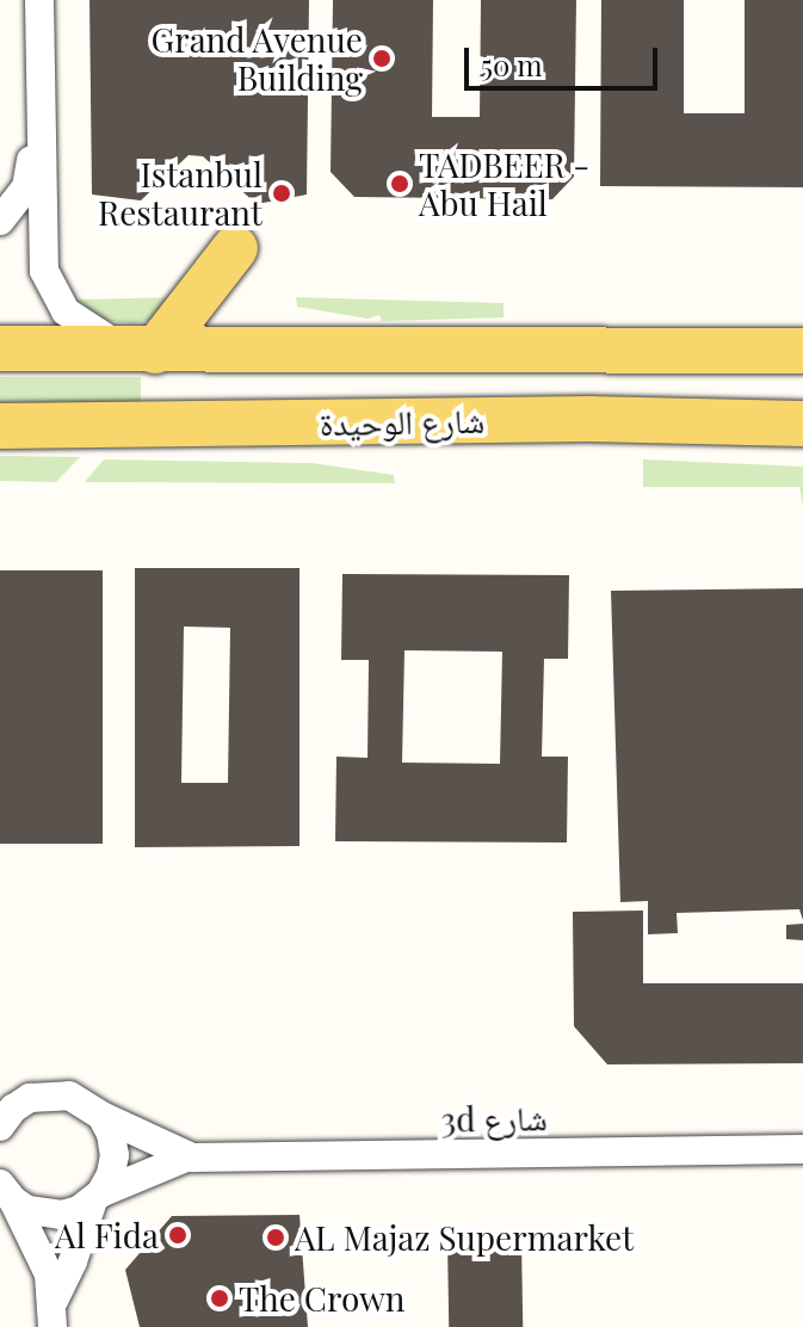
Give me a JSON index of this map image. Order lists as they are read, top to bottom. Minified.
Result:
{"streets":{"main road":["شارع الوحيدة"],"street":["3d شارع"]},"places":["Grand Avenue Building","TADBEER - Abu Hail","Istanbul Restaurant","Al Fida","AL Majaz Supermarket","The Crown"],"scale_bar":"50 m"}
